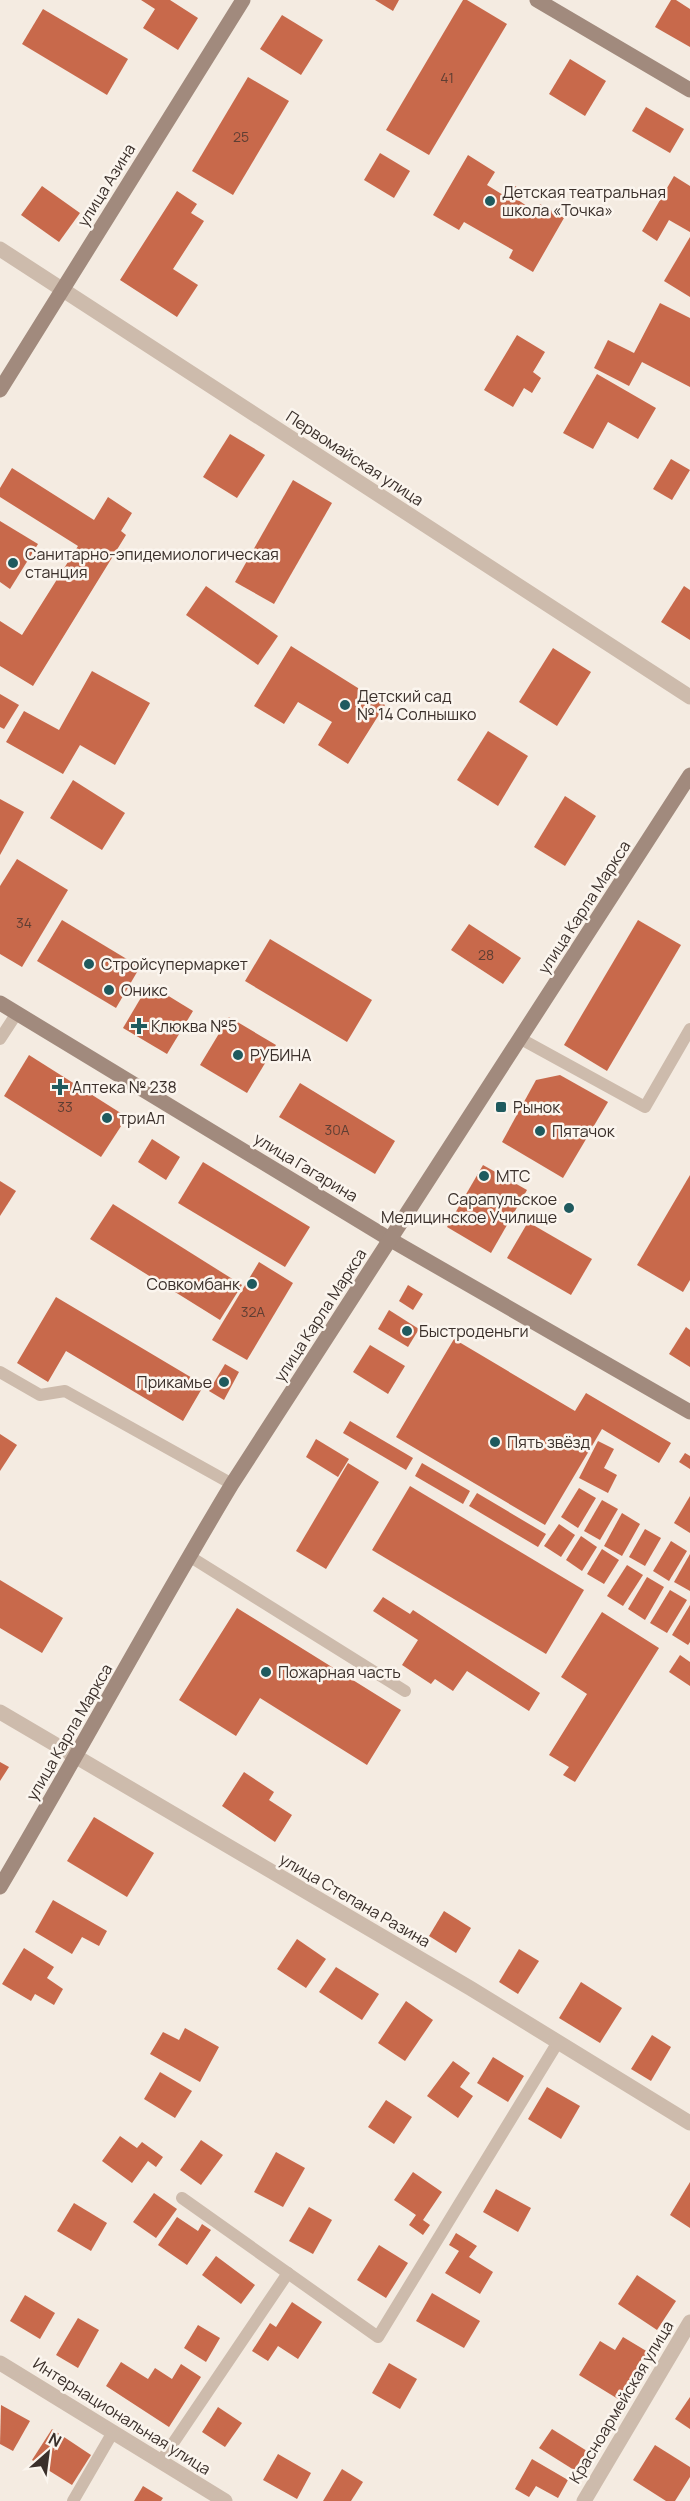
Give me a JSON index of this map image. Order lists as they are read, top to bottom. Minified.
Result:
{"streets":{"main road":["улица Азина","улица Карла Маркса","улица Гагарина"],"street":["Первомайская улица","улица Степана Разина","Красноармейская улица","Интернациональная улица"]},"crossings":[["улица Азина","Первомайская улица"],["улица Карла Маркса","улица Гагарина"],["улица Карла Маркса","улица Степана Разина"]],"places":{"other":["Детская театральная школа «Точка»","Санитарно-эпидемиологическая станция","Детский сад № 14 Солнышко","Стройсупермаркет","Оникс","РУБИНА","триАл","Пятачок","МТС","Сарапульское Медицинское Училище","Совкомбанк","Быстроденьги","Прикамье","Пять звёзд","Пожарная часть"],"health":["Клюква №5","Аптека № 238"],"transit":["Рынок"]},"house_numbers":["41","25","34","28","33","30А","32А"],"north":"top right"}
